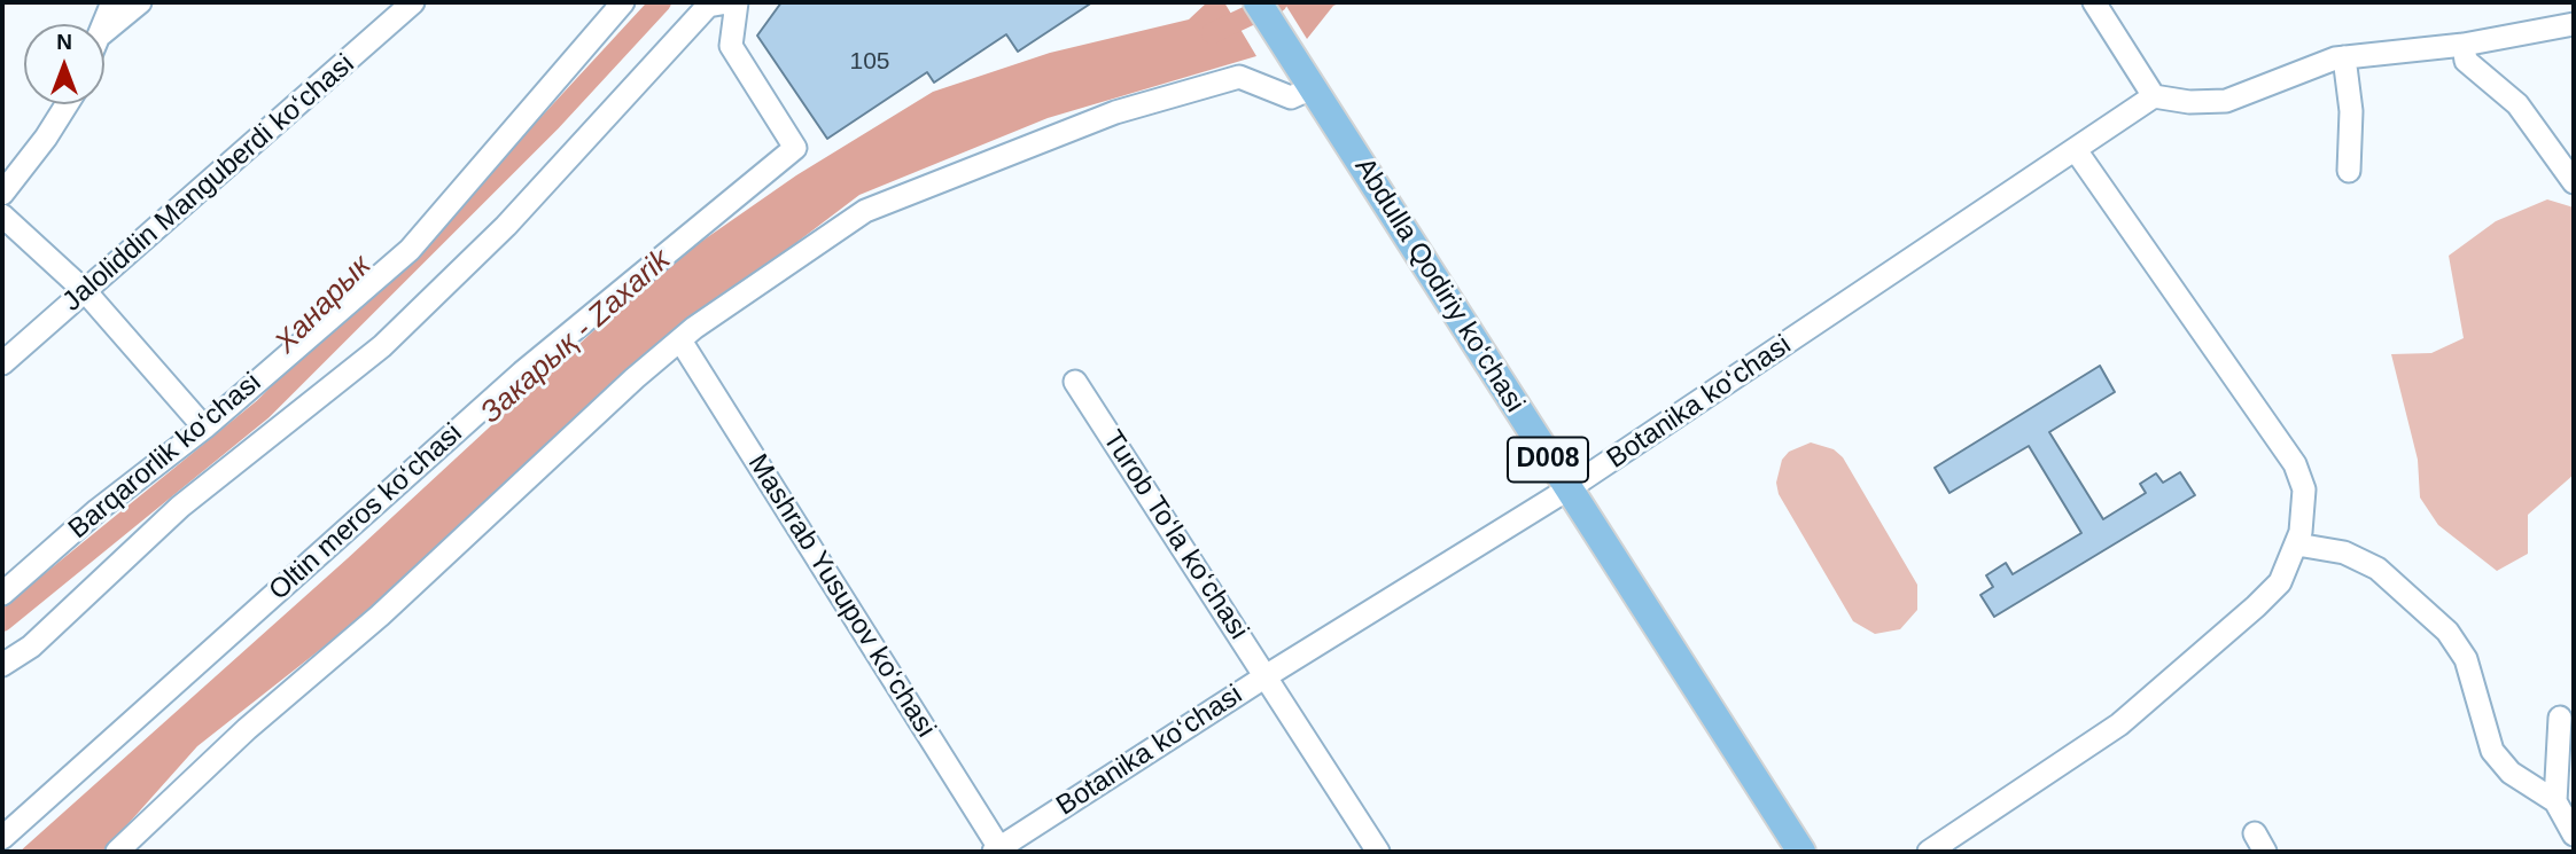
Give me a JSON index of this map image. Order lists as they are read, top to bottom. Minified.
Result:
{"streets":{"main road":["Abdulla Qodiriy ko‘chasi","D008"],"street":["Jaloliddin Manguberdi ko‘chasi","Botanika ko‘chasi","Barqarorlik ko‘chasi","Oltin meros ko‘chasi","Turob To‘la ko‘chasi","Mashrab Yusupov ko‘chasi"]},"crossings":[["Abdulla Qodiriy ko‘chasi","Botanika ko‘chasi"],["Botanika ko‘chasi","Turob To‘la ko‘chasi"],["Botanika ko‘chasi","Mashrab Yusupov ko‘chasi"]],"water":["Ханарык","Закарық - Zaxarik"],"house_numbers":["105"],"north":"top"}
